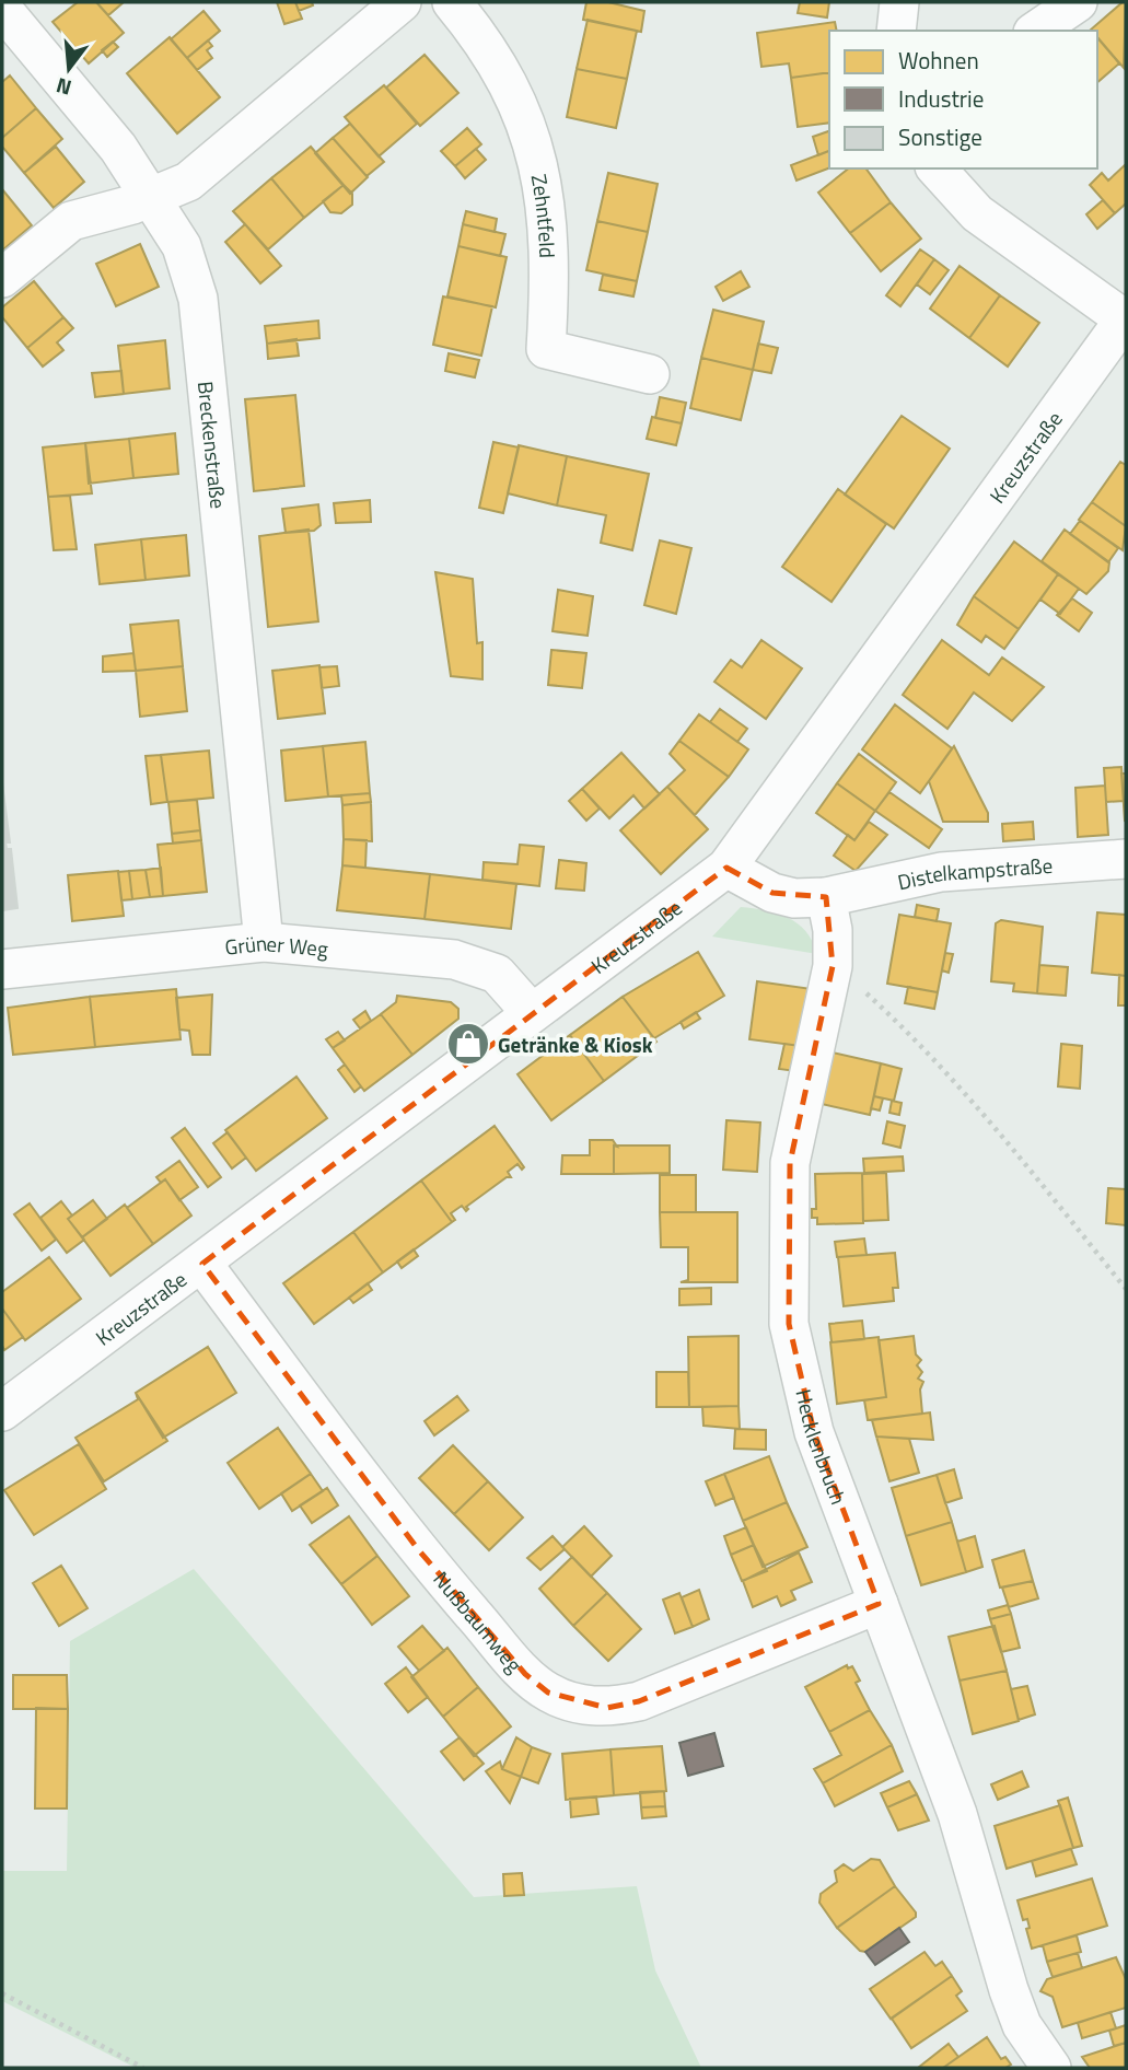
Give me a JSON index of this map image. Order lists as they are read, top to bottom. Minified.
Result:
{"streets":{"street":["Zehntfeld","Breckenstraße","Kreuzstraße","Distelkampstraße","Grüner Weg","Hecklenbruch","Nußbaumweg"]},"crossings":[["Breckenstraße","Grüner Weg"],["Kreuzstraße","Grüner Weg"],["Kreuzstraße","Nußbaumweg"],["Distelkampstraße","Hecklenbruch"],["Hecklenbruch","Nußbaumweg"]],"places":{"shop":["Getränke & Kiosk"]},"legend":["Wohnen","Industrie","Sonstige"],"north":"bottom"}
